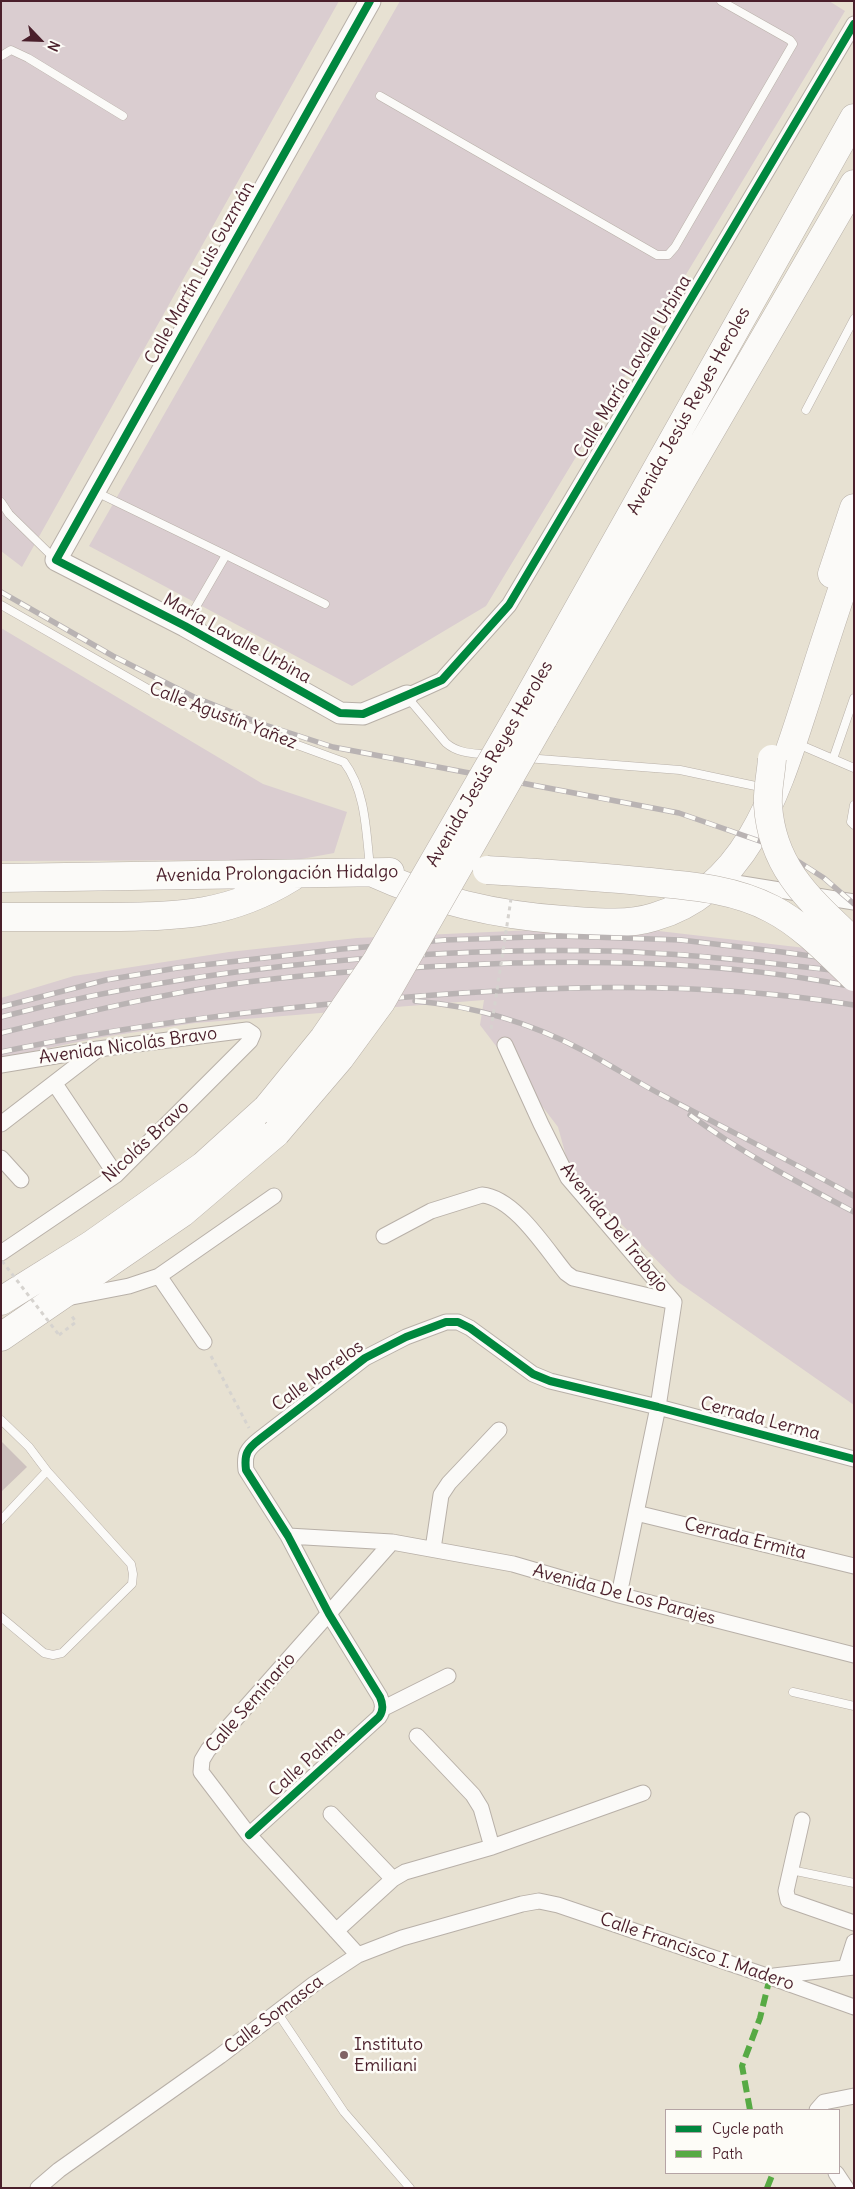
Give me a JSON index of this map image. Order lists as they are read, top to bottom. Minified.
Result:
{"streets":{"highway":["Avenida Jesús Reyes Heroles","Avenida Prolongación Hidalgo"],"street":["Calle Martín Luis Guzmán","Calle María Lavalle Urbina","María Lavalle Urbina","Avenida Nicolás Bravo","Nicolás Bravo","Avenida Del Trabajo","Calle Morelos","Cerrada Lerma","Cerrada Ermita","Avenida De Los Parajes","Calle Seminario","Calle Palma","Calle Francisco I. Madero","Calle Somasca"],"lane":["Calle Agustín Yañez"]},"crossings":[["Calle Martín Luis Guzmán","María Lavalle Urbina"],["Calle María Lavalle Urbina","María Lavalle Urbina"],["Calle Agustín Yañez","Avenida Prolongación Hidalgo"],["Avenida Nicolás Bravo","Nicolás Bravo"],["Avenida Del Trabajo","Calle Morelos"],["Avenida Del Trabajo","Cerrada Lerma"],["Avenida Del Trabajo","Cerrada Ermita"],["Avenida Del Trabajo","Avenida De Los Parajes"],["Calle Morelos","Cerrada Lerma"],["Avenida De Los Parajes","Calle Seminario"],["Calle Seminario","Calle Palma"],["Calle Seminario","Calle Somasca"],["Calle Francisco I. Madero","Calle Somasca"]],"places":["Instituto Emiliani"],"legend":["Cycle path","Path"],"north":"bottom right"}
